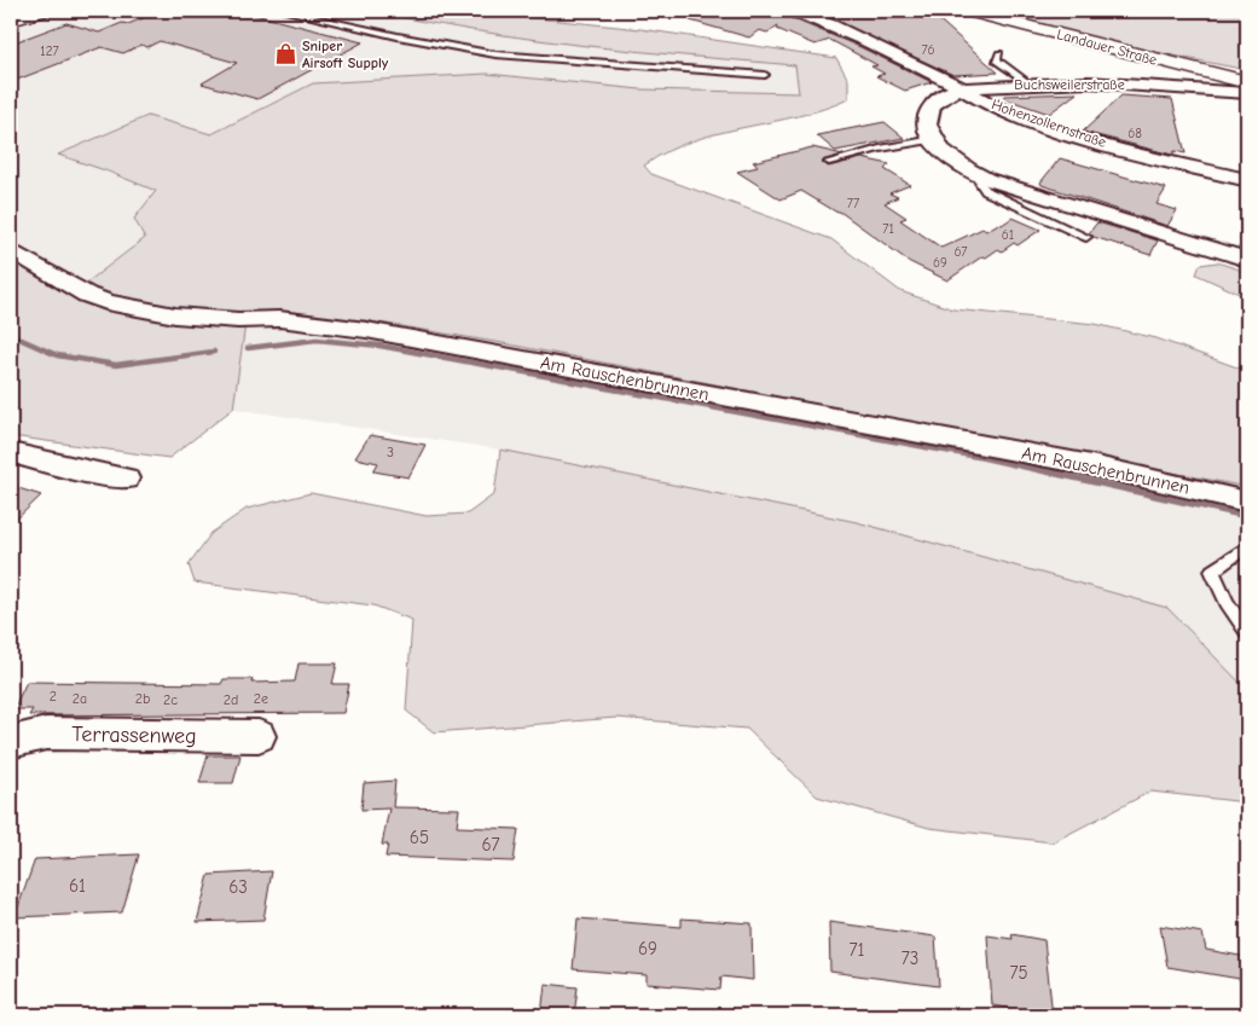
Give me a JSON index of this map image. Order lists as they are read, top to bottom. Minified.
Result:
{"streets":{"main road":["Landauer Straße"],"street":["Buchsweilerstraße","Hohenzollernstraße","Am Rauschenbrunnen","Terrassenweg"]},"crossings":[["Buchsweilerstraße","Hohenzollernstraße"]],"places":{"shop":["Sniper Airsoft Supply"]},"house_numbers":["76","127","68","77","71","61","67","69","3","2","2a","2b","2e","2c","2d","65","67","61","63","69","71","73","75"]}
